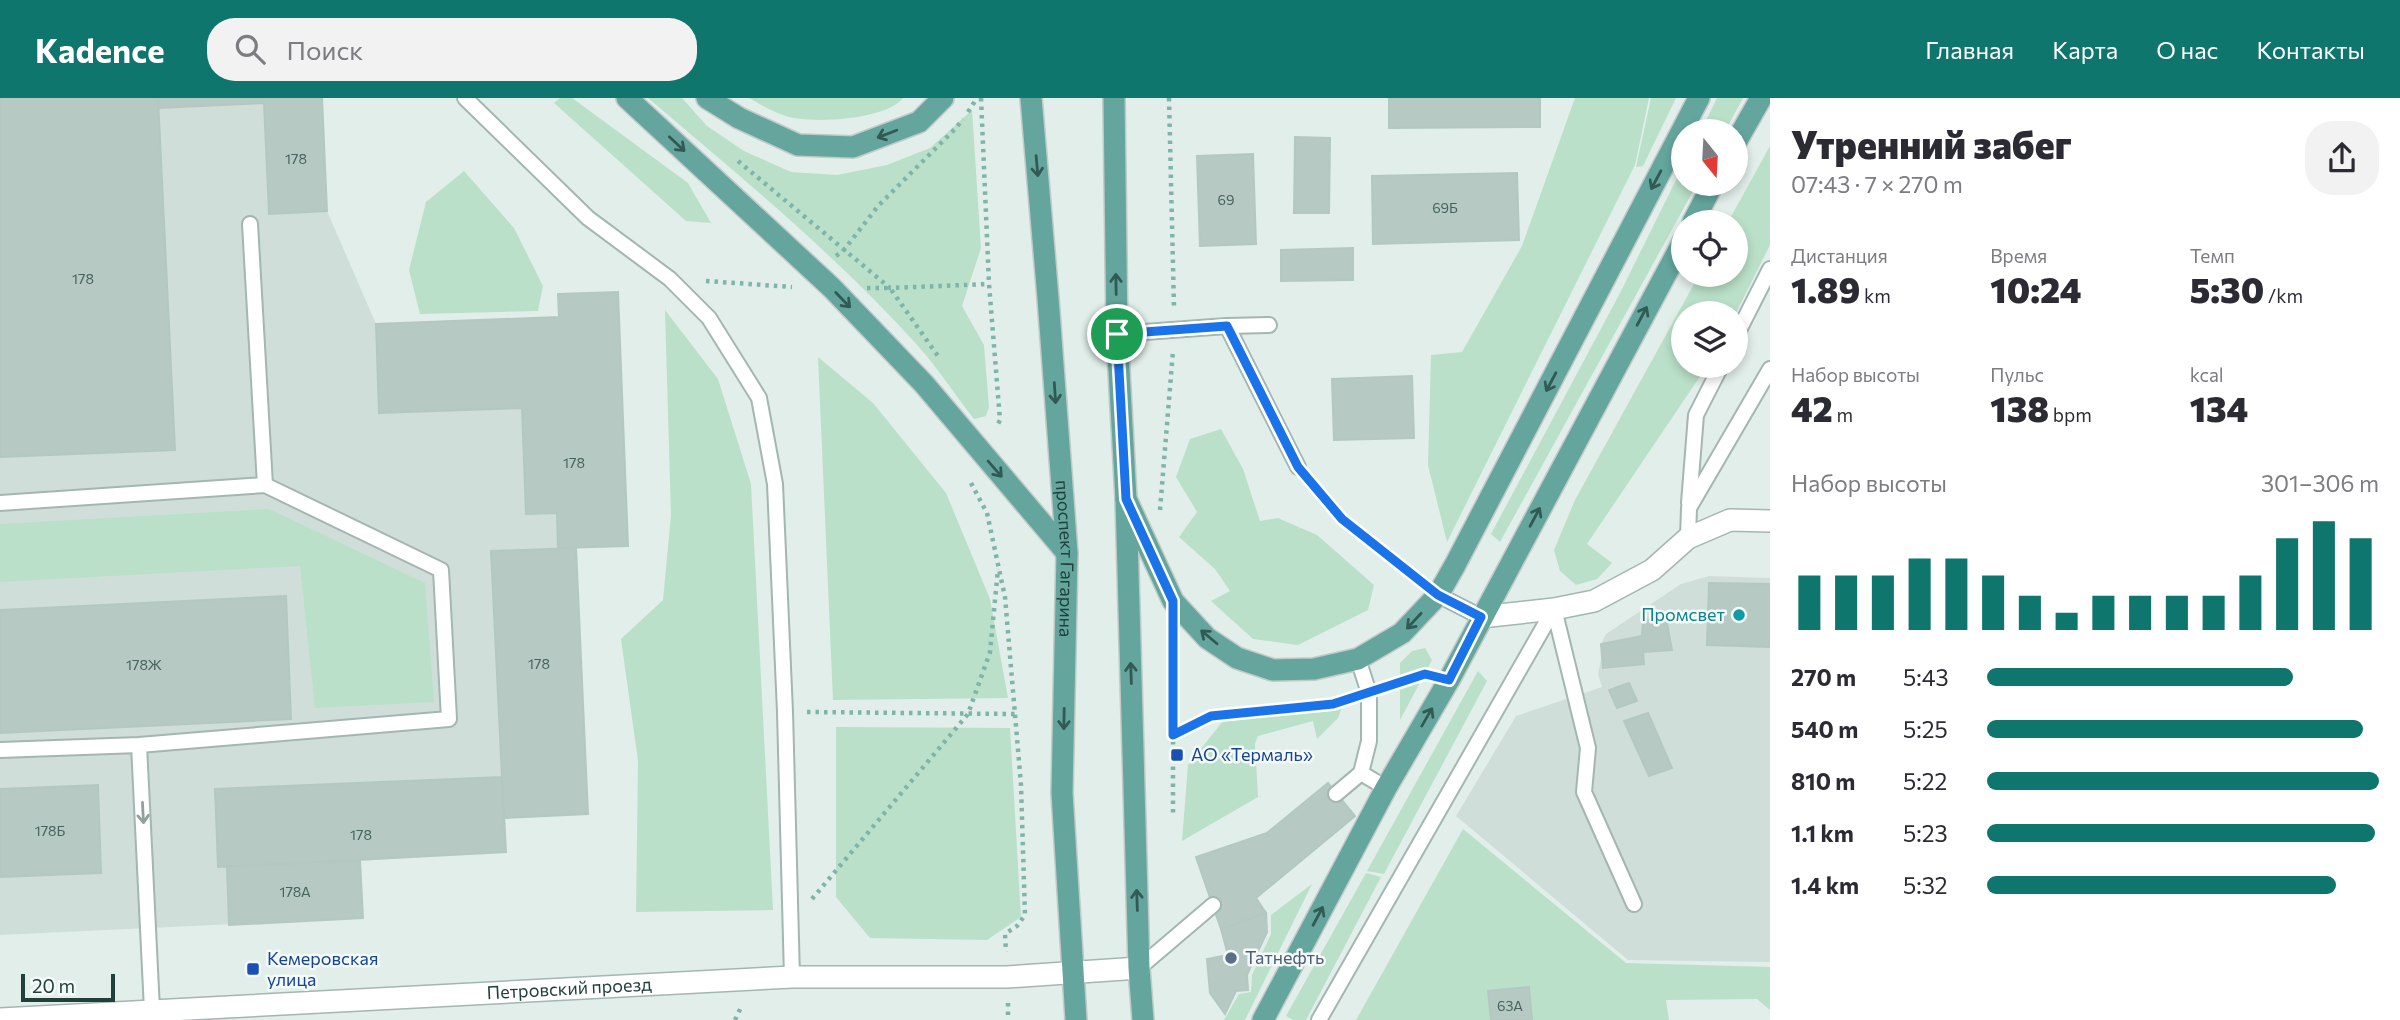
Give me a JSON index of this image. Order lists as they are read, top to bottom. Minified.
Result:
{"streets":{"main road":["проспект Гагарина"],"street":["Петровский проезд"]},"crossings":[["проспект Гагарина","Петровский проезд"]],"places":{"other":["Промсвет","Татнефть"],"transit":["АО «Термаль»","Кемеровская улица"]},"house_numbers":["178","69","69Б","178","178","178","178Ж","178Б","178","178А","63А"],"scale_bar":"20 m","north":"bottom","page":{"header":"Kadence","search":"Поиск","nav":["Главная","Карта","О нас","Контакты"],"heading":["Утренний забег","07:43 · 7 × 270 m"],"stats":[["Дистанция","1.89 km"],["Время","10:24"],["Темп","5:30 /km"],["Набор высоты","42 m"],["Пульс","138 bpm"],["kcal","134"]],"chart":["Набор высоты","301–306 m"],"list":[{"name":"270 m","note":"5:43"},{"name":"540 m","note":"5:25"},{"name":"810 m","note":"5:22"},{"name":"1.1 km","note":"5:23"},{"name":"1.4 km","note":"5:32"}],"scale":"20 m"}}
